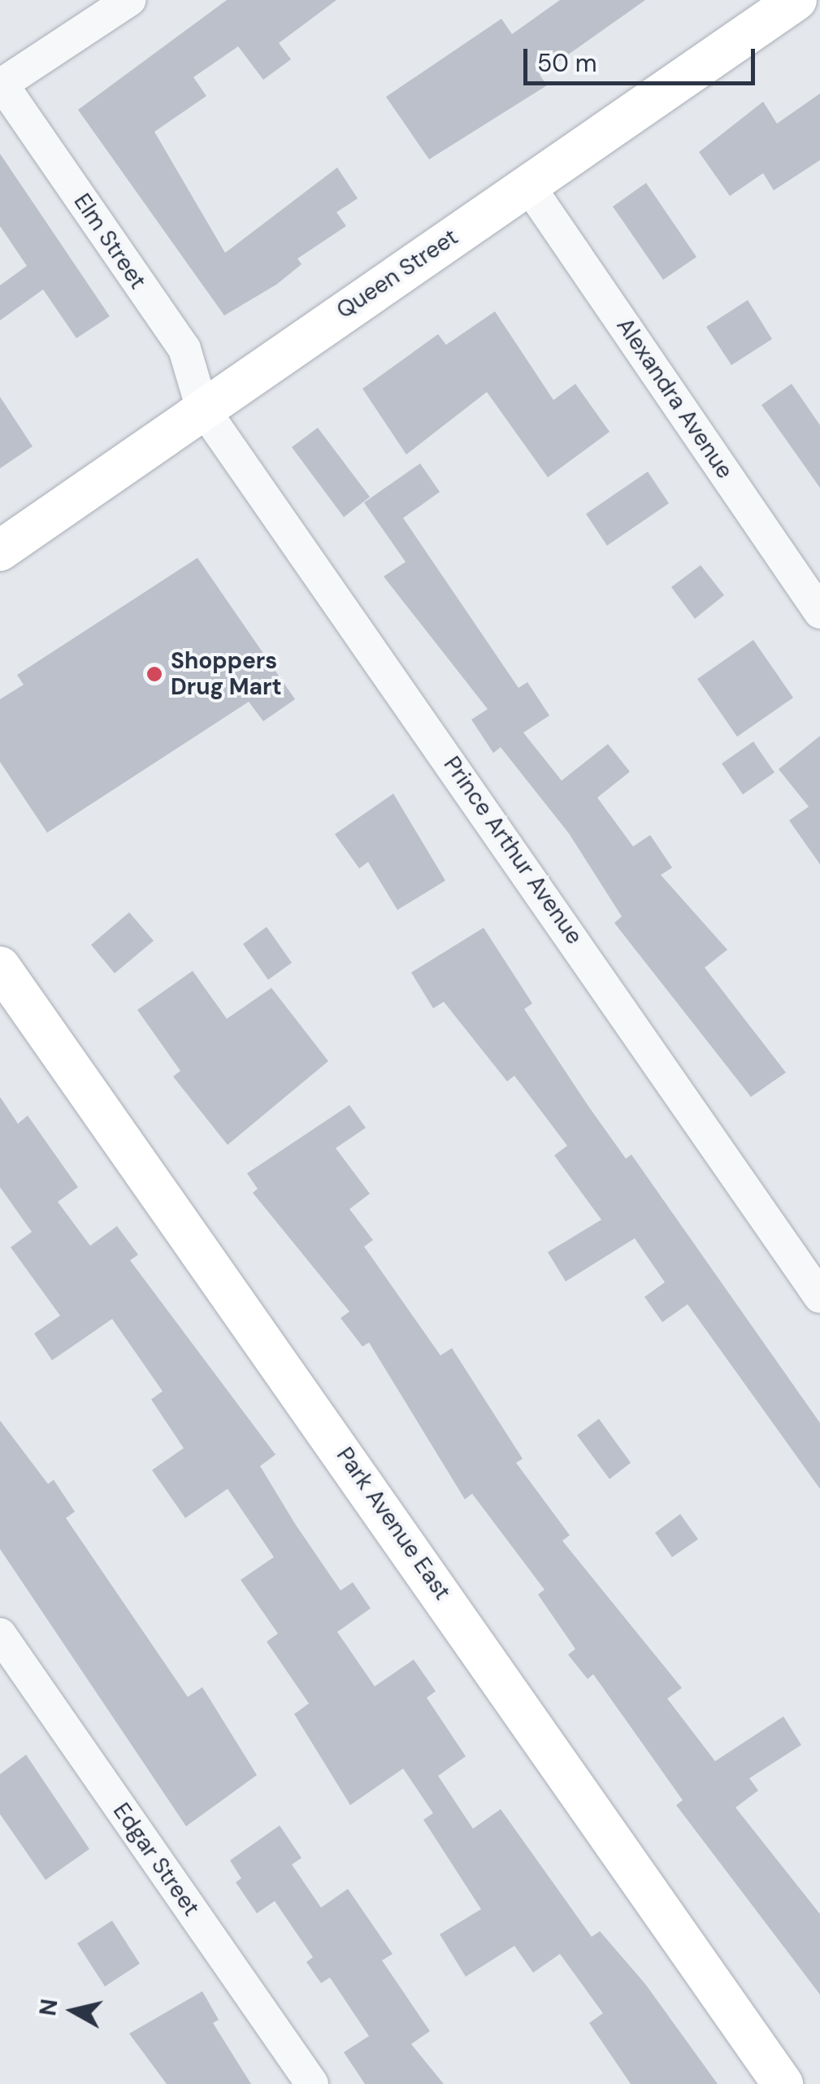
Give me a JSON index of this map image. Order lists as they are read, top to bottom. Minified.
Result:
{"streets":{"main road":["Queen Street","Park Avenue East"],"street":["Elm Street","Alexandra Avenue","Prince Arthur Avenue","Edgar Street"]},"crossings":[["Elm Street","Queen Street"],["Elm Street","Prince Arthur Avenue"],["Queen Street","Alexandra Avenue"],["Queen Street","Prince Arthur Avenue"]],"places":["Shoppers Drug Mart"],"scale_bar":"50 m","north":"left"}
